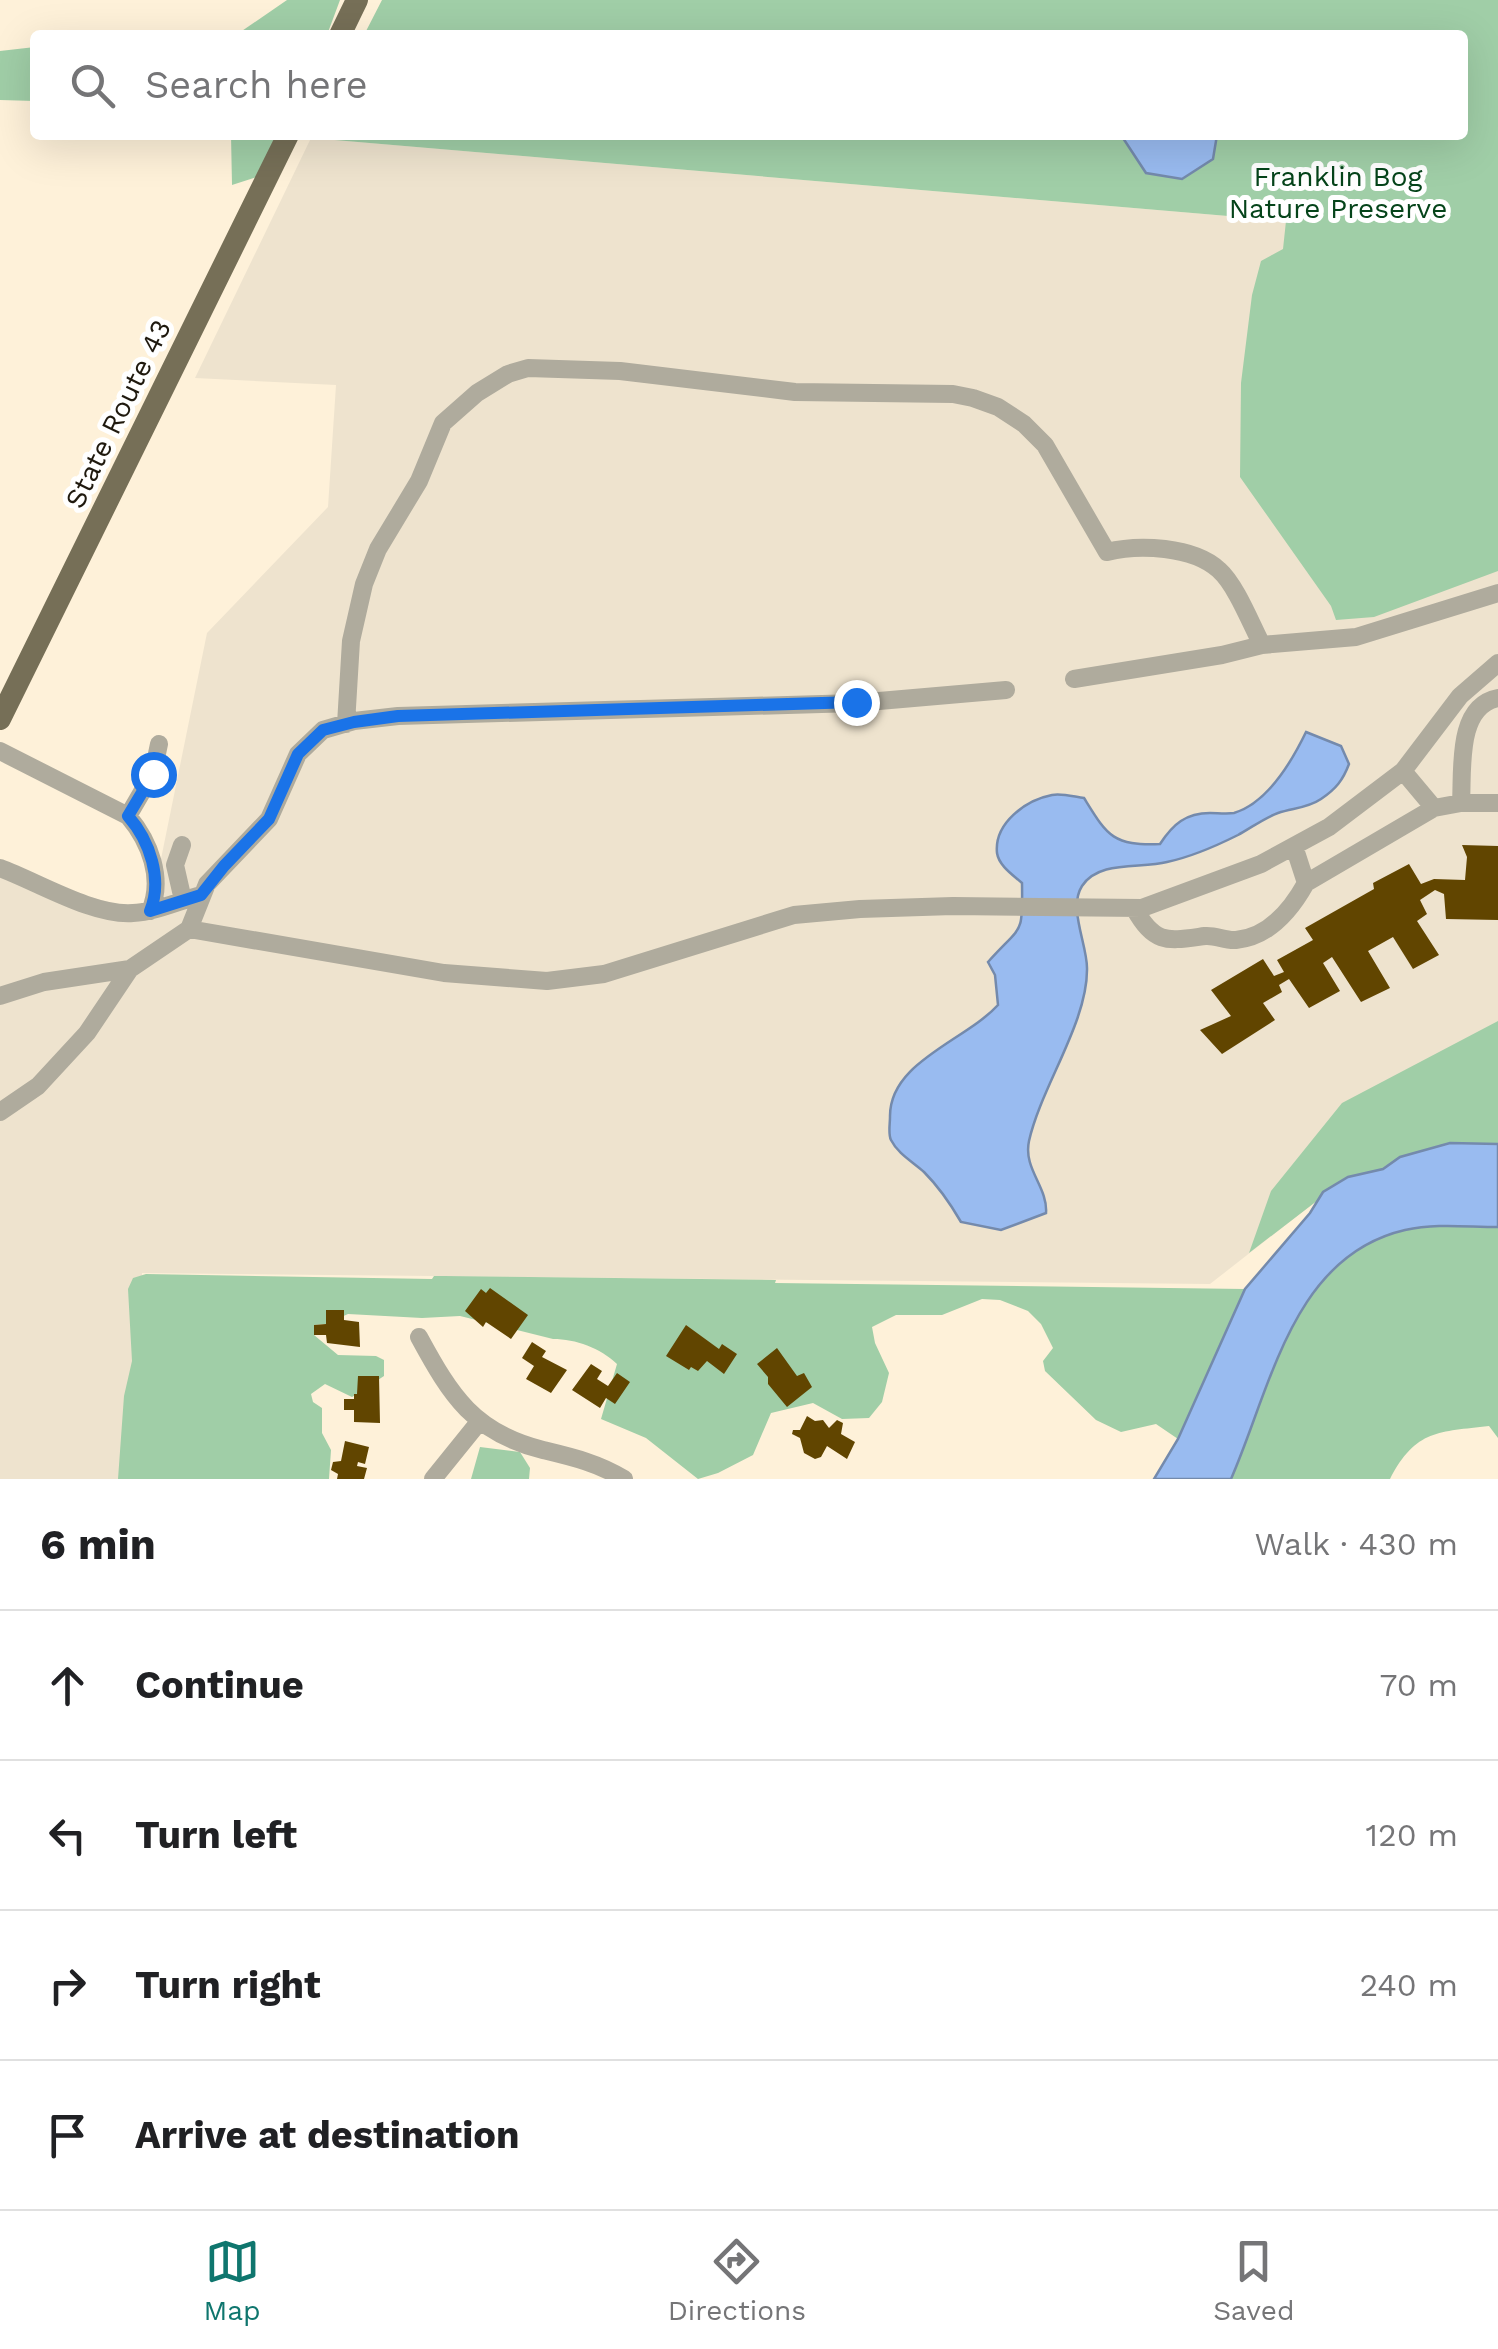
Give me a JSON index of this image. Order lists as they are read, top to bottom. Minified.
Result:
{"streets":{"main road":["State Route 43"]},"parks":["Franklin Bog Nature Preserve"],"page":{"search":"Search here","heading":["6 min","Walk · 430 m"],"list":[["Continue","70 m"],["Turn left","120 m"],["Turn right","240 m"],"Arrive at destination"],"nav":["Map","Directions","Saved"]}}
